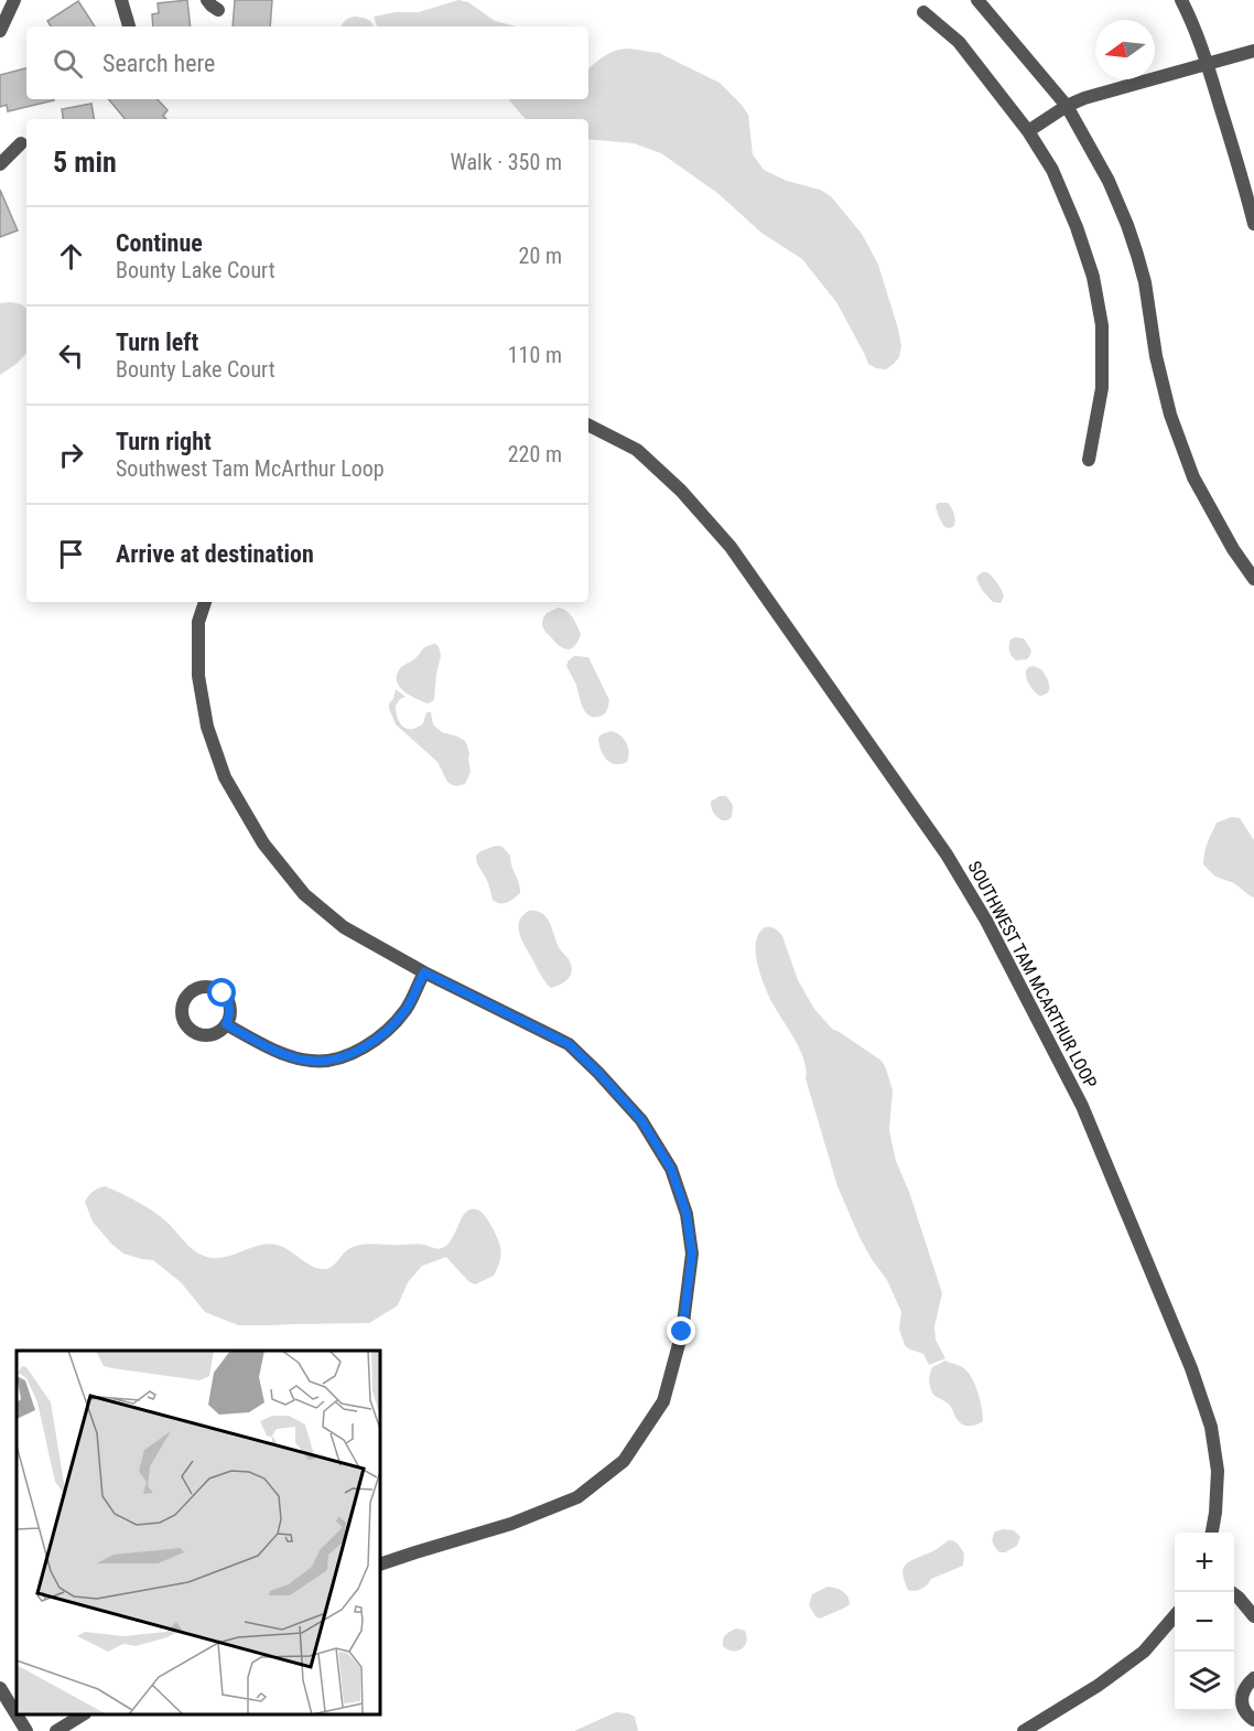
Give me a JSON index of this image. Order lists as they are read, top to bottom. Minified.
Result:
{"streets":{"street":["SOUTHWEST TAM MCARTHUR LOOP"]},"north":"left","page":{"search":"Search here","heading":["5 min","Walk · 350 m"],"list":[["Continue","Bounty Lake Court","20 m"],["Turn left","Bounty Lake Court","110 m"],["Turn right","Southwest Tam McArthur Loop","220 m"],"Arrive at destination"],"map_buttons":["+","−"]}}
